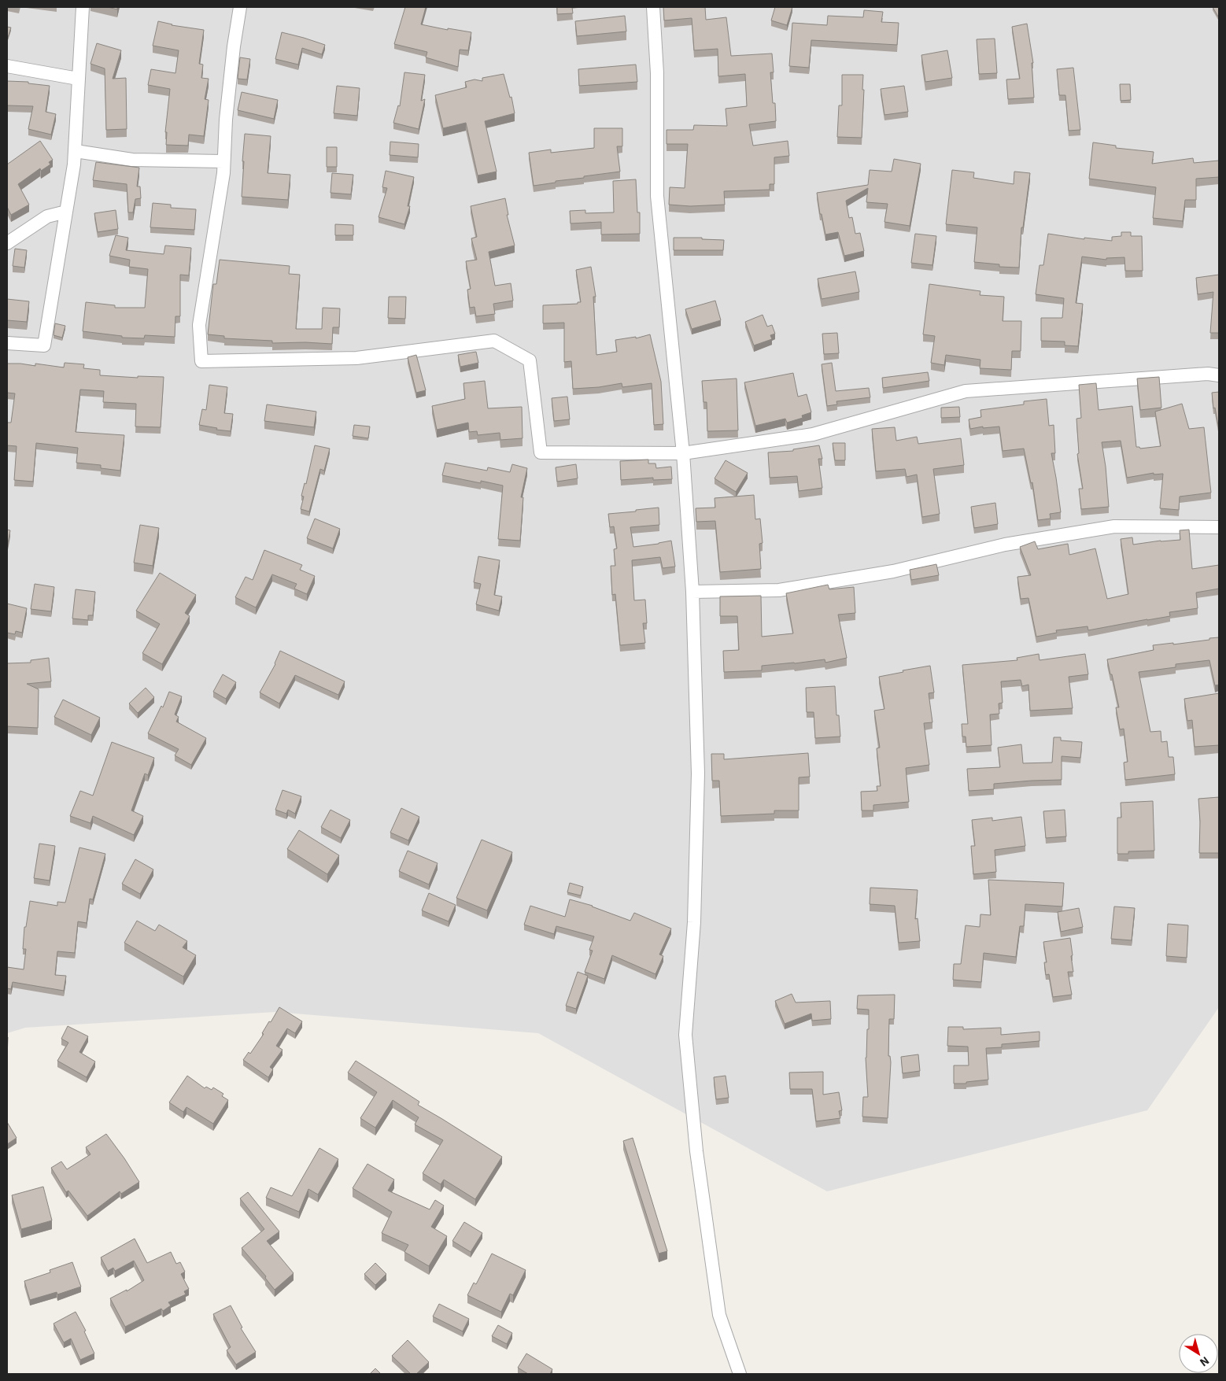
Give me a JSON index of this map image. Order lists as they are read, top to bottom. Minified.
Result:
{"north":"bottom right"}
